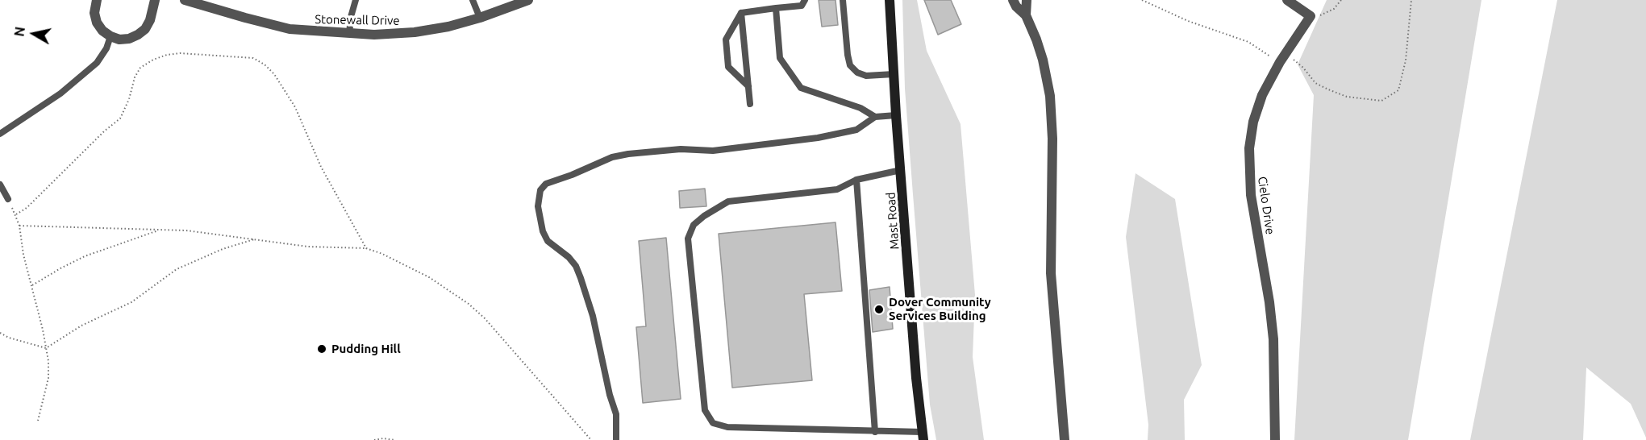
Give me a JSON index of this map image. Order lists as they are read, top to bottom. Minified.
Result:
{"streets":{"street":["Stonewall Drive","Cielo Drive","Mast Road"]},"places":["Dover Community Services Building","Pudding Hill"],"north":"left"}
